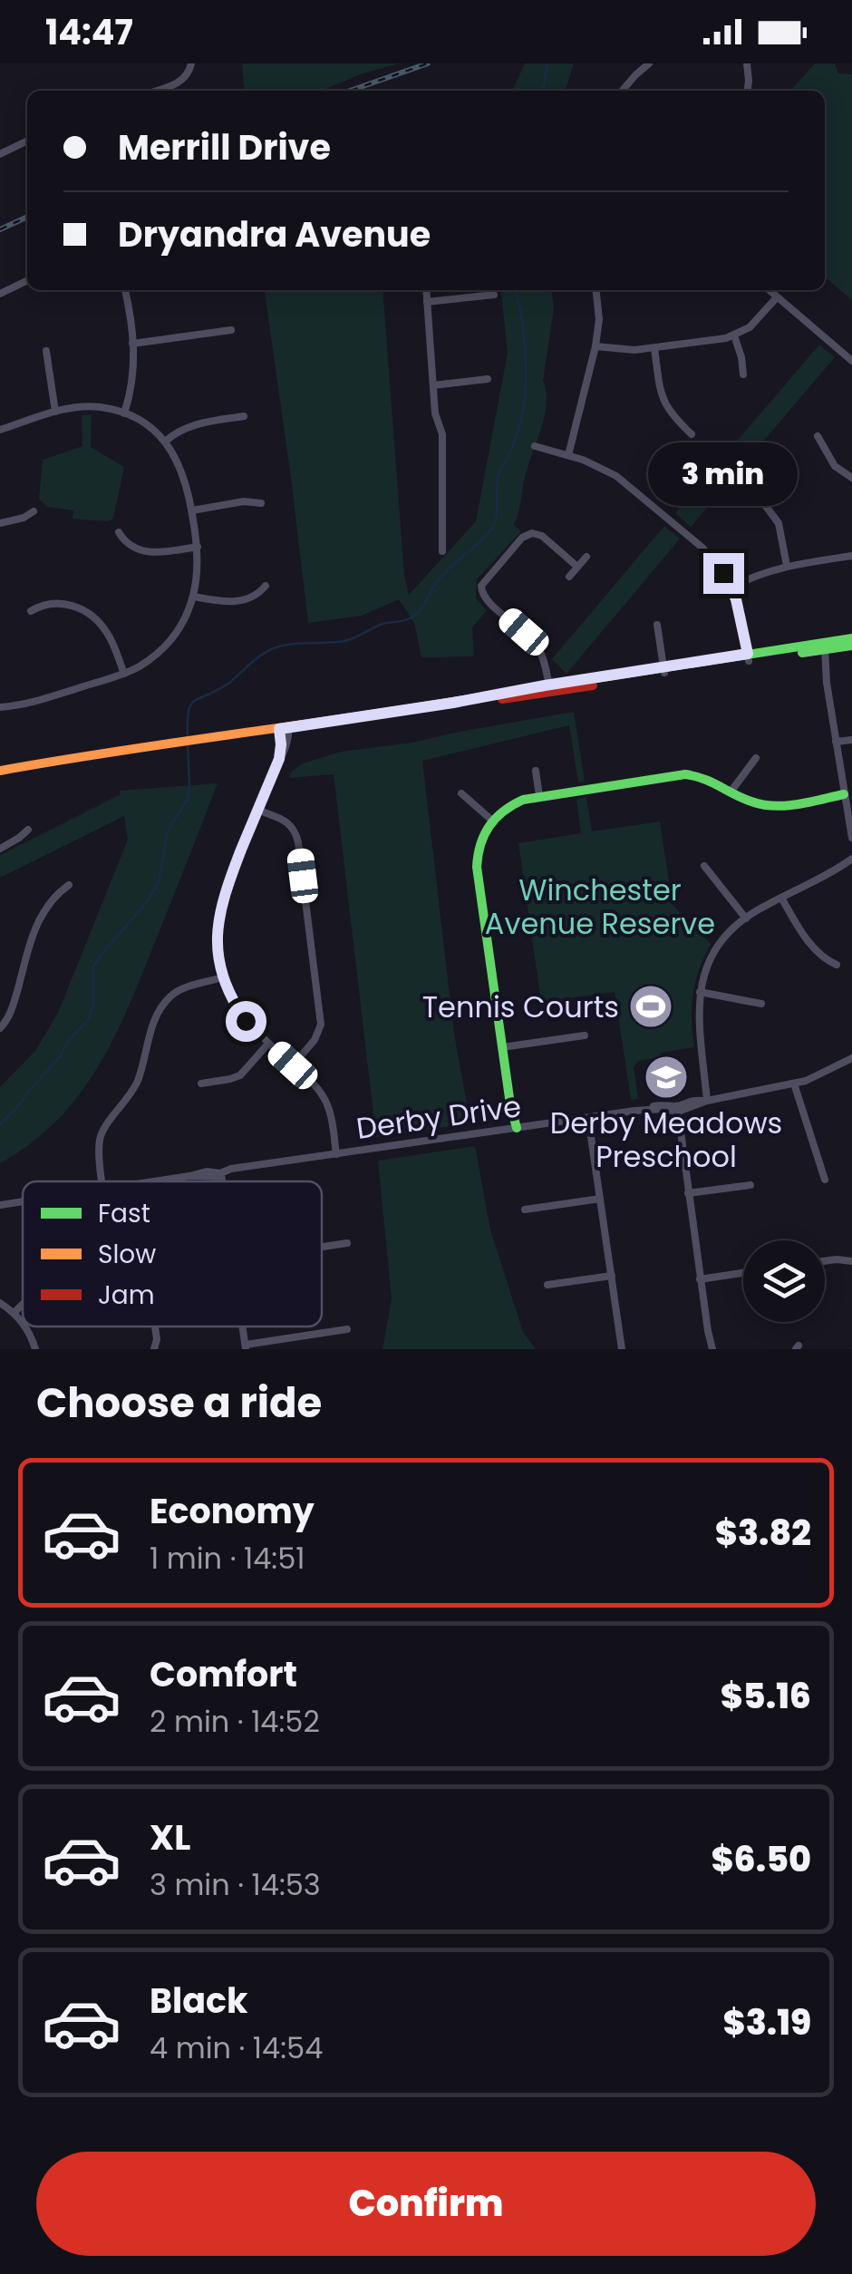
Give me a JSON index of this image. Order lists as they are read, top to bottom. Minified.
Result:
{"streets":{"street":["Derby Drive"]},"parks":["Winchester Avenue Reserve"],"places":{"sports":["Tennis Courts"],"school or university":["Derby Meadows Preschool"]},"legend":["Fast","Slow","Jam"],"page":{"status":"14:47","banner":["Merrill Drive","Dryandra Avenue"],"bubble":"3 min","heading":"Choose a ride","list":[{"name":"Economy","note":"1 min · 14:51","value":"$3.82"},{"name":"Comfort","note":"2 min · 14:52","value":"$5.16"},{"name":"XL","note":"3 min · 14:53","value":"$6.50"},{"name":"Black","note":"4 min · 14:54","value":"$3.19"}],"buttons":"Confirm"}}
